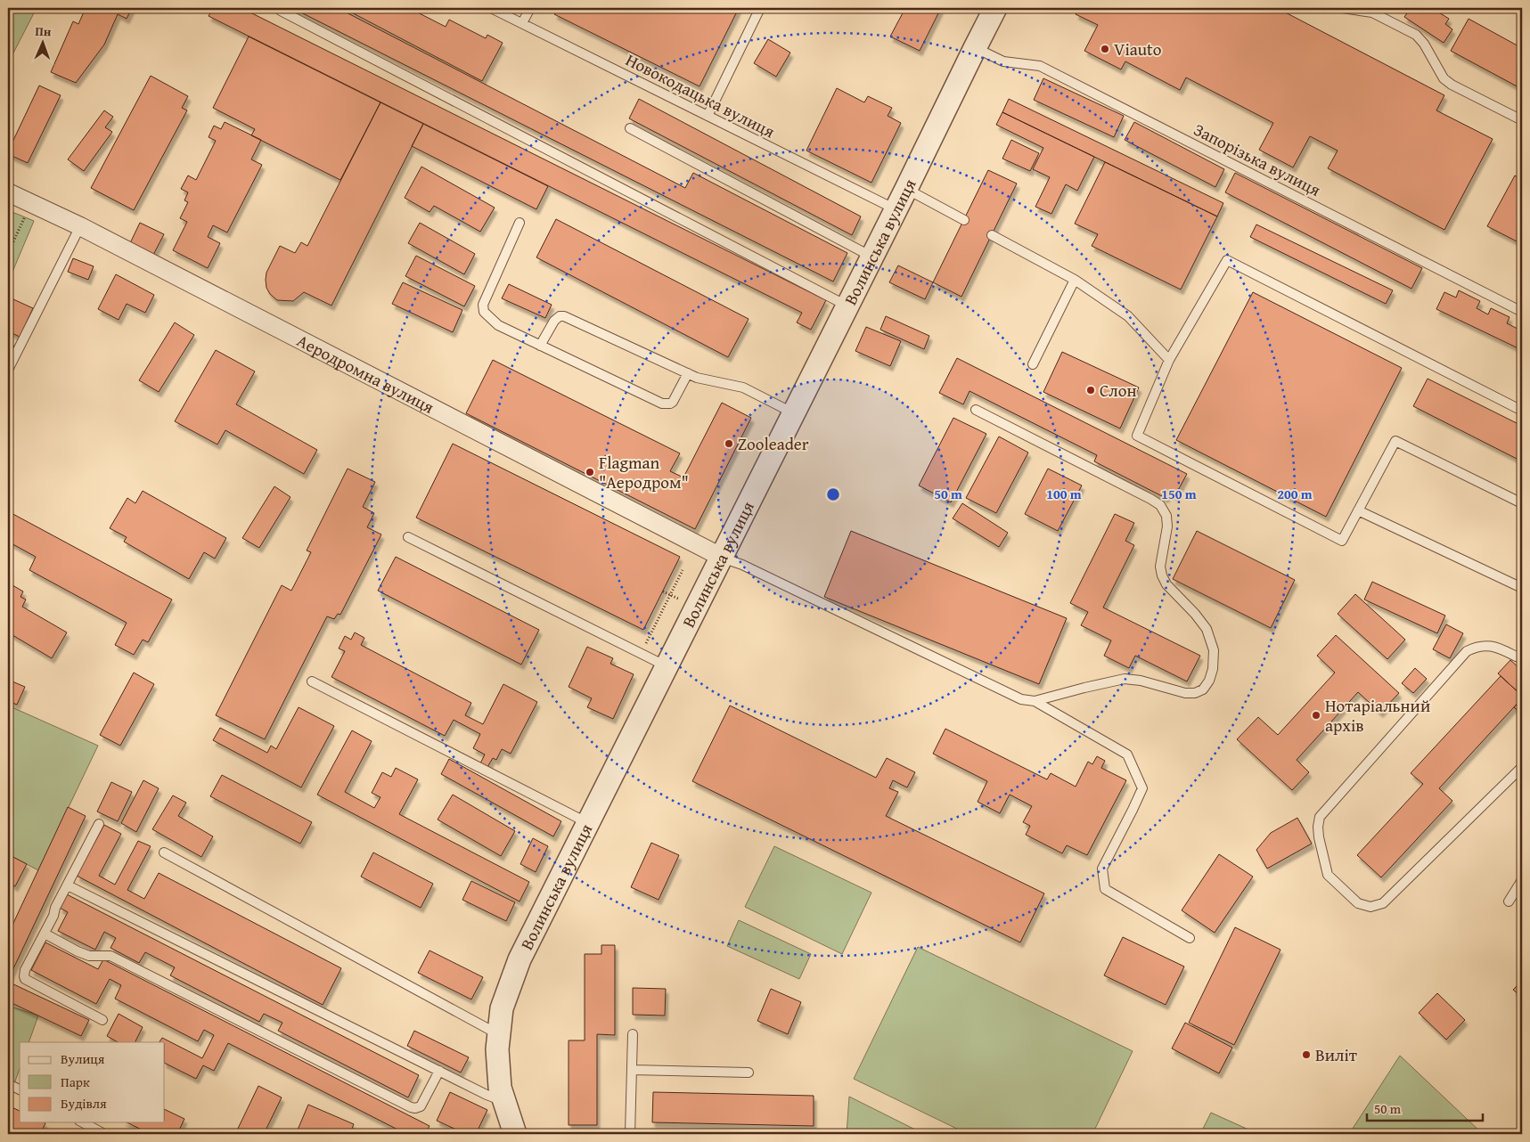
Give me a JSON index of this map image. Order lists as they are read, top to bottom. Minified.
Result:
{"streets":{"street":["Волинська вулиця","Аеродромна вулиця"],"lane":["Новокодацька вулиця","Запорізька вулиця"]},"crossings":[["Новокодацька вулиця","Волинська вулиця"],["Запорізька вулиця","Волинська вулиця"],["Волинська вулиця","Аеродромна вулиця"]],"places":["Viauto","Слон","Zooleader","Flagman \"Аеродром\"","Нотаріальний архів","Виліт"],"legend":["Вулиця","Парк","Будівля"],"scale_bar":"50 m","north":"top","rings":["50 m","100 m","150 m","200 m"]}
